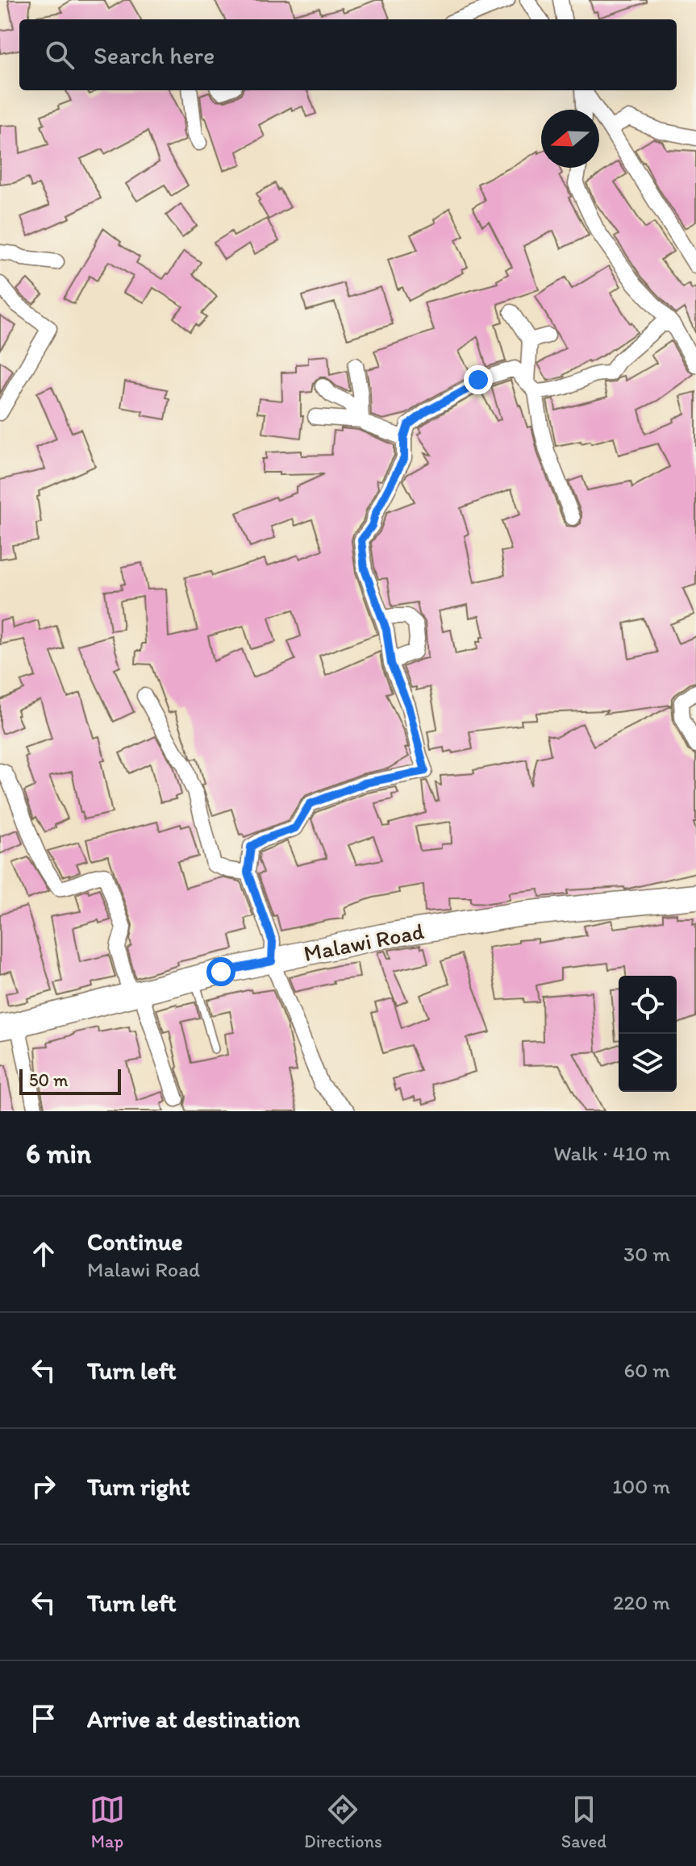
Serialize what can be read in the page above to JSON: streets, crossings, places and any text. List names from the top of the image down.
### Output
{
  "streets": {
    "main road": ["Malawi Road"]
  },
  "scale_bar": "50 m",
  "north": "left",
  "page": {
    "search": "Search here",
    "scale": "50 m",
    "heading": ["6 min", "Walk · 410 m"],
    "list": [
      ["Continue", "Malawi Road", "30 m"],
      ["Turn left", "60 m"],
      ["Turn right", "100 m"],
      ["Turn left", "220 m"],
      "Arrive at destination"
    ],
    "nav": ["Map", "Directions", "Saved"]
  }
}
